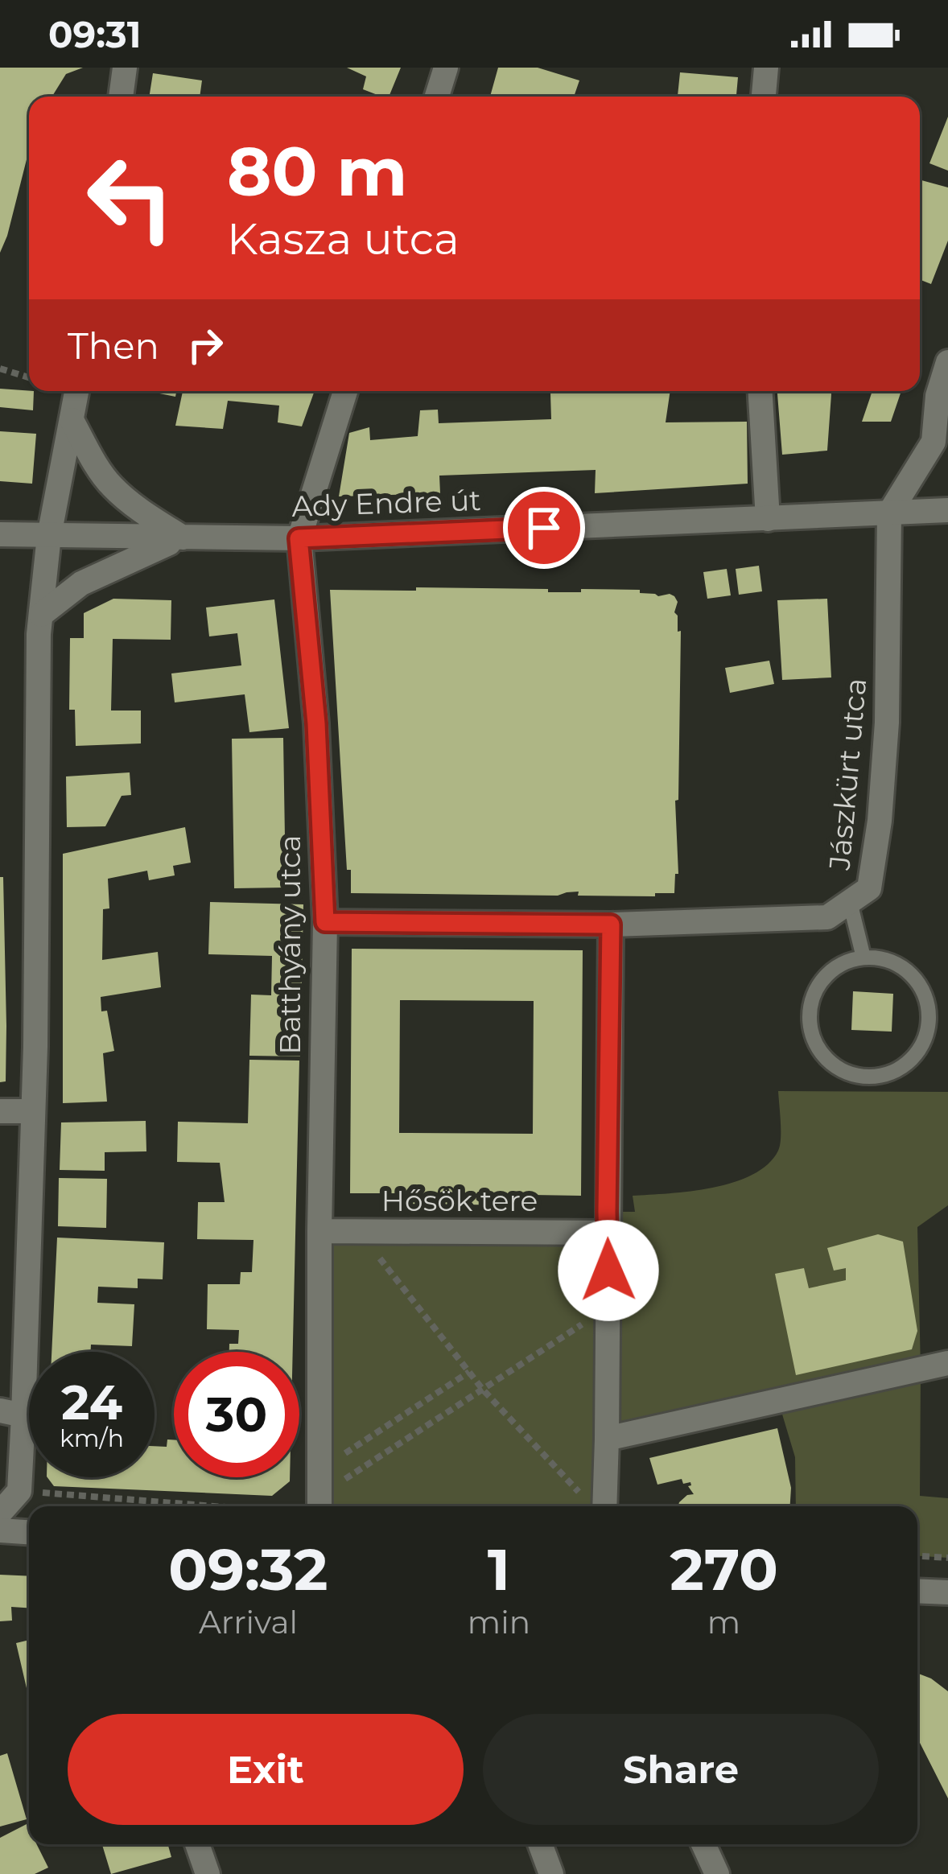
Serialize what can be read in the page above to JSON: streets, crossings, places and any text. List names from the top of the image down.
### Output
{
  "streets": {
    "street": [
      "Ady Endre út",
      "Jászkürt utca",
      "Batthyány utca",
      "Hősök tere"
    ]
  },
  "crossings": [
    ["Ady Endre út", "Jászkürt utca"],
    ["Ady Endre út", "Batthyány utca"],
    ["Jászkürt utca", "Batthyány utca"],
    ["Batthyány utca", "Hősök tere"]
  ],
  "page": {
    "status": "09:31",
    "turn": ["80 m", "Kasza utca"],
    "then": "Then",
    "speed": "24 km/h",
    "limit": "30",
    "eta": [
      "09:32",
      "Arrival",
      "1",
      "min",
      "270",
      "m"
    ],
    "buttons": ["Exit", "Share"]
  }
}
